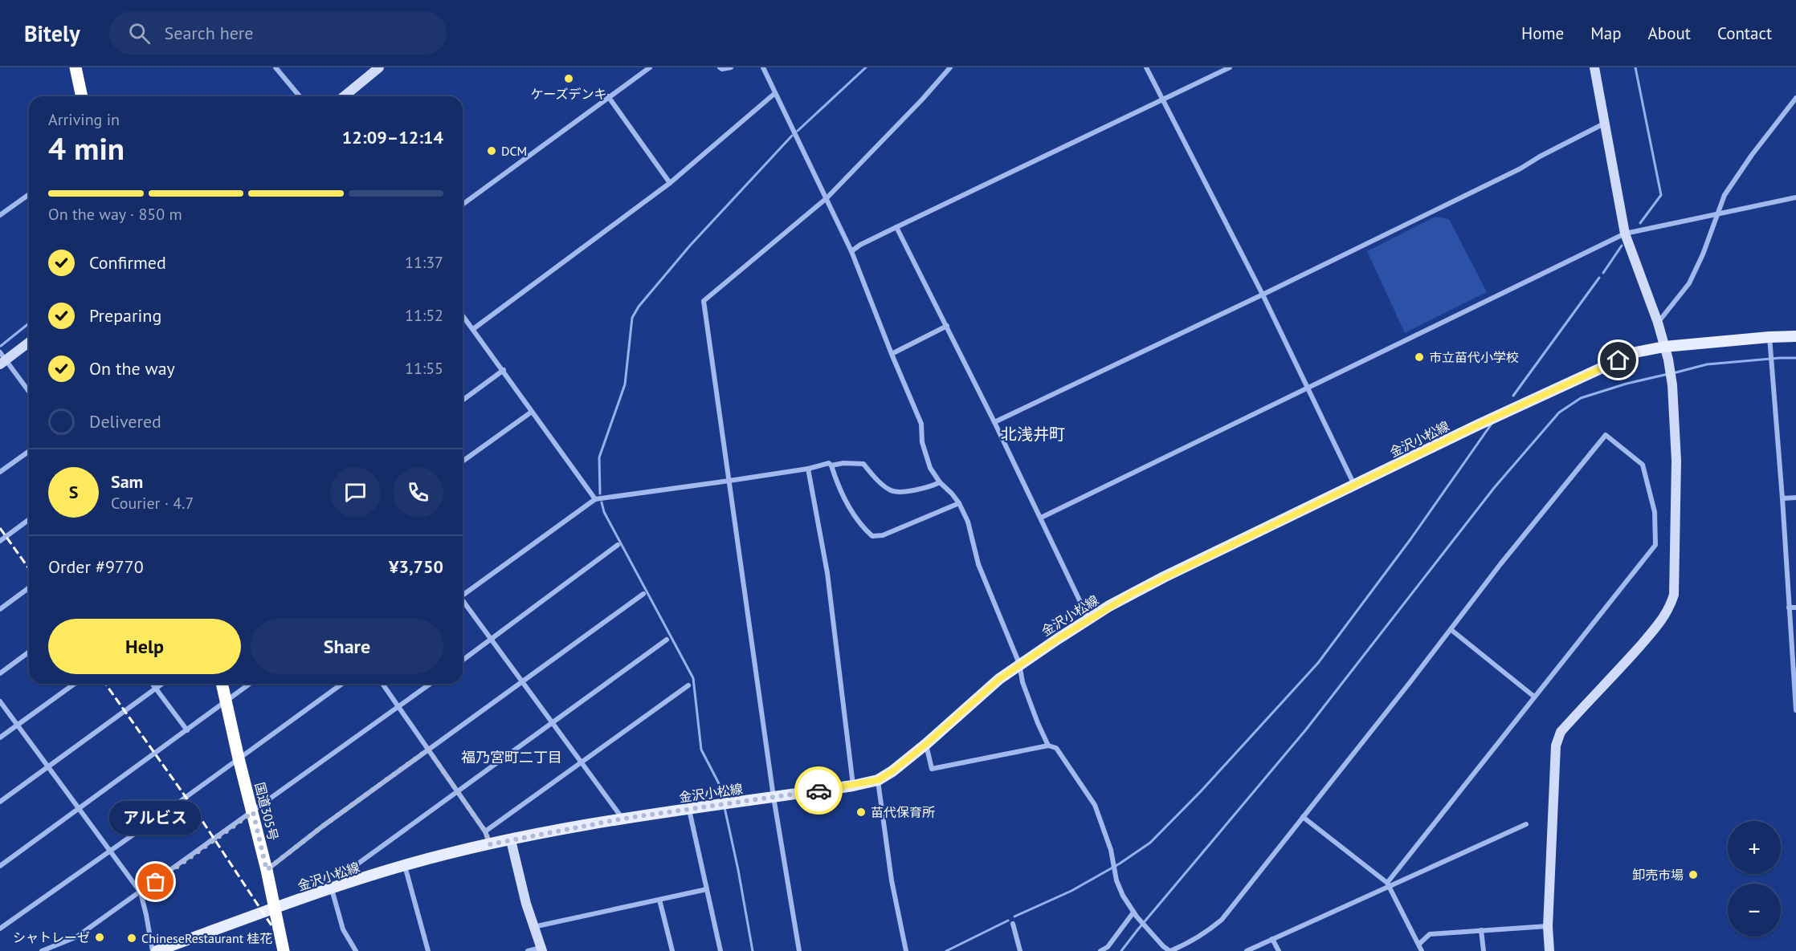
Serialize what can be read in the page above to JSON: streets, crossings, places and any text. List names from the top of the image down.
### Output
{
  "streets": {
    "highway": ["国道305号"],
    "main road": ["金沢小松線"]
  },
  "crossings": [
    ["金沢小松線", "国道305号"]
  ],
  "districts": ["北浅井町", "福乃宮町二丁目"],
  "places": [
    "ケーズデンキ",
    "DCM",
    "市立苗代小学校",
    "苗代保育所",
    "卸売市場",
    "アルビス",
    "シャトレーゼ",
    "ChineseRestaurant 桂花"
  ],
  "page": {
    "header": "Bitely",
    "search": "Search here",
    "nav": [
      "Home",
      "Map",
      "About",
      "Contact"
    ],
    "heading": ["4 min", "Arriving in", "12:09–12:14"],
    "panel": [
      "Sam",
      "Courier · 4.7",
      "Order #9770",
      "¥3,750"
    ],
    "bar": "On the way · 850 m",
    "list": [
      ["Confirmed", "11:37"],
      ["Preparing", "11:52"],
      ["On the way", "11:55"],
      "Delivered"
    ],
    "round": "S",
    "buttons": ["Help", "Share"],
    "bubble": "アルビス",
    "map_buttons": ["+", "−"]
  }
}
